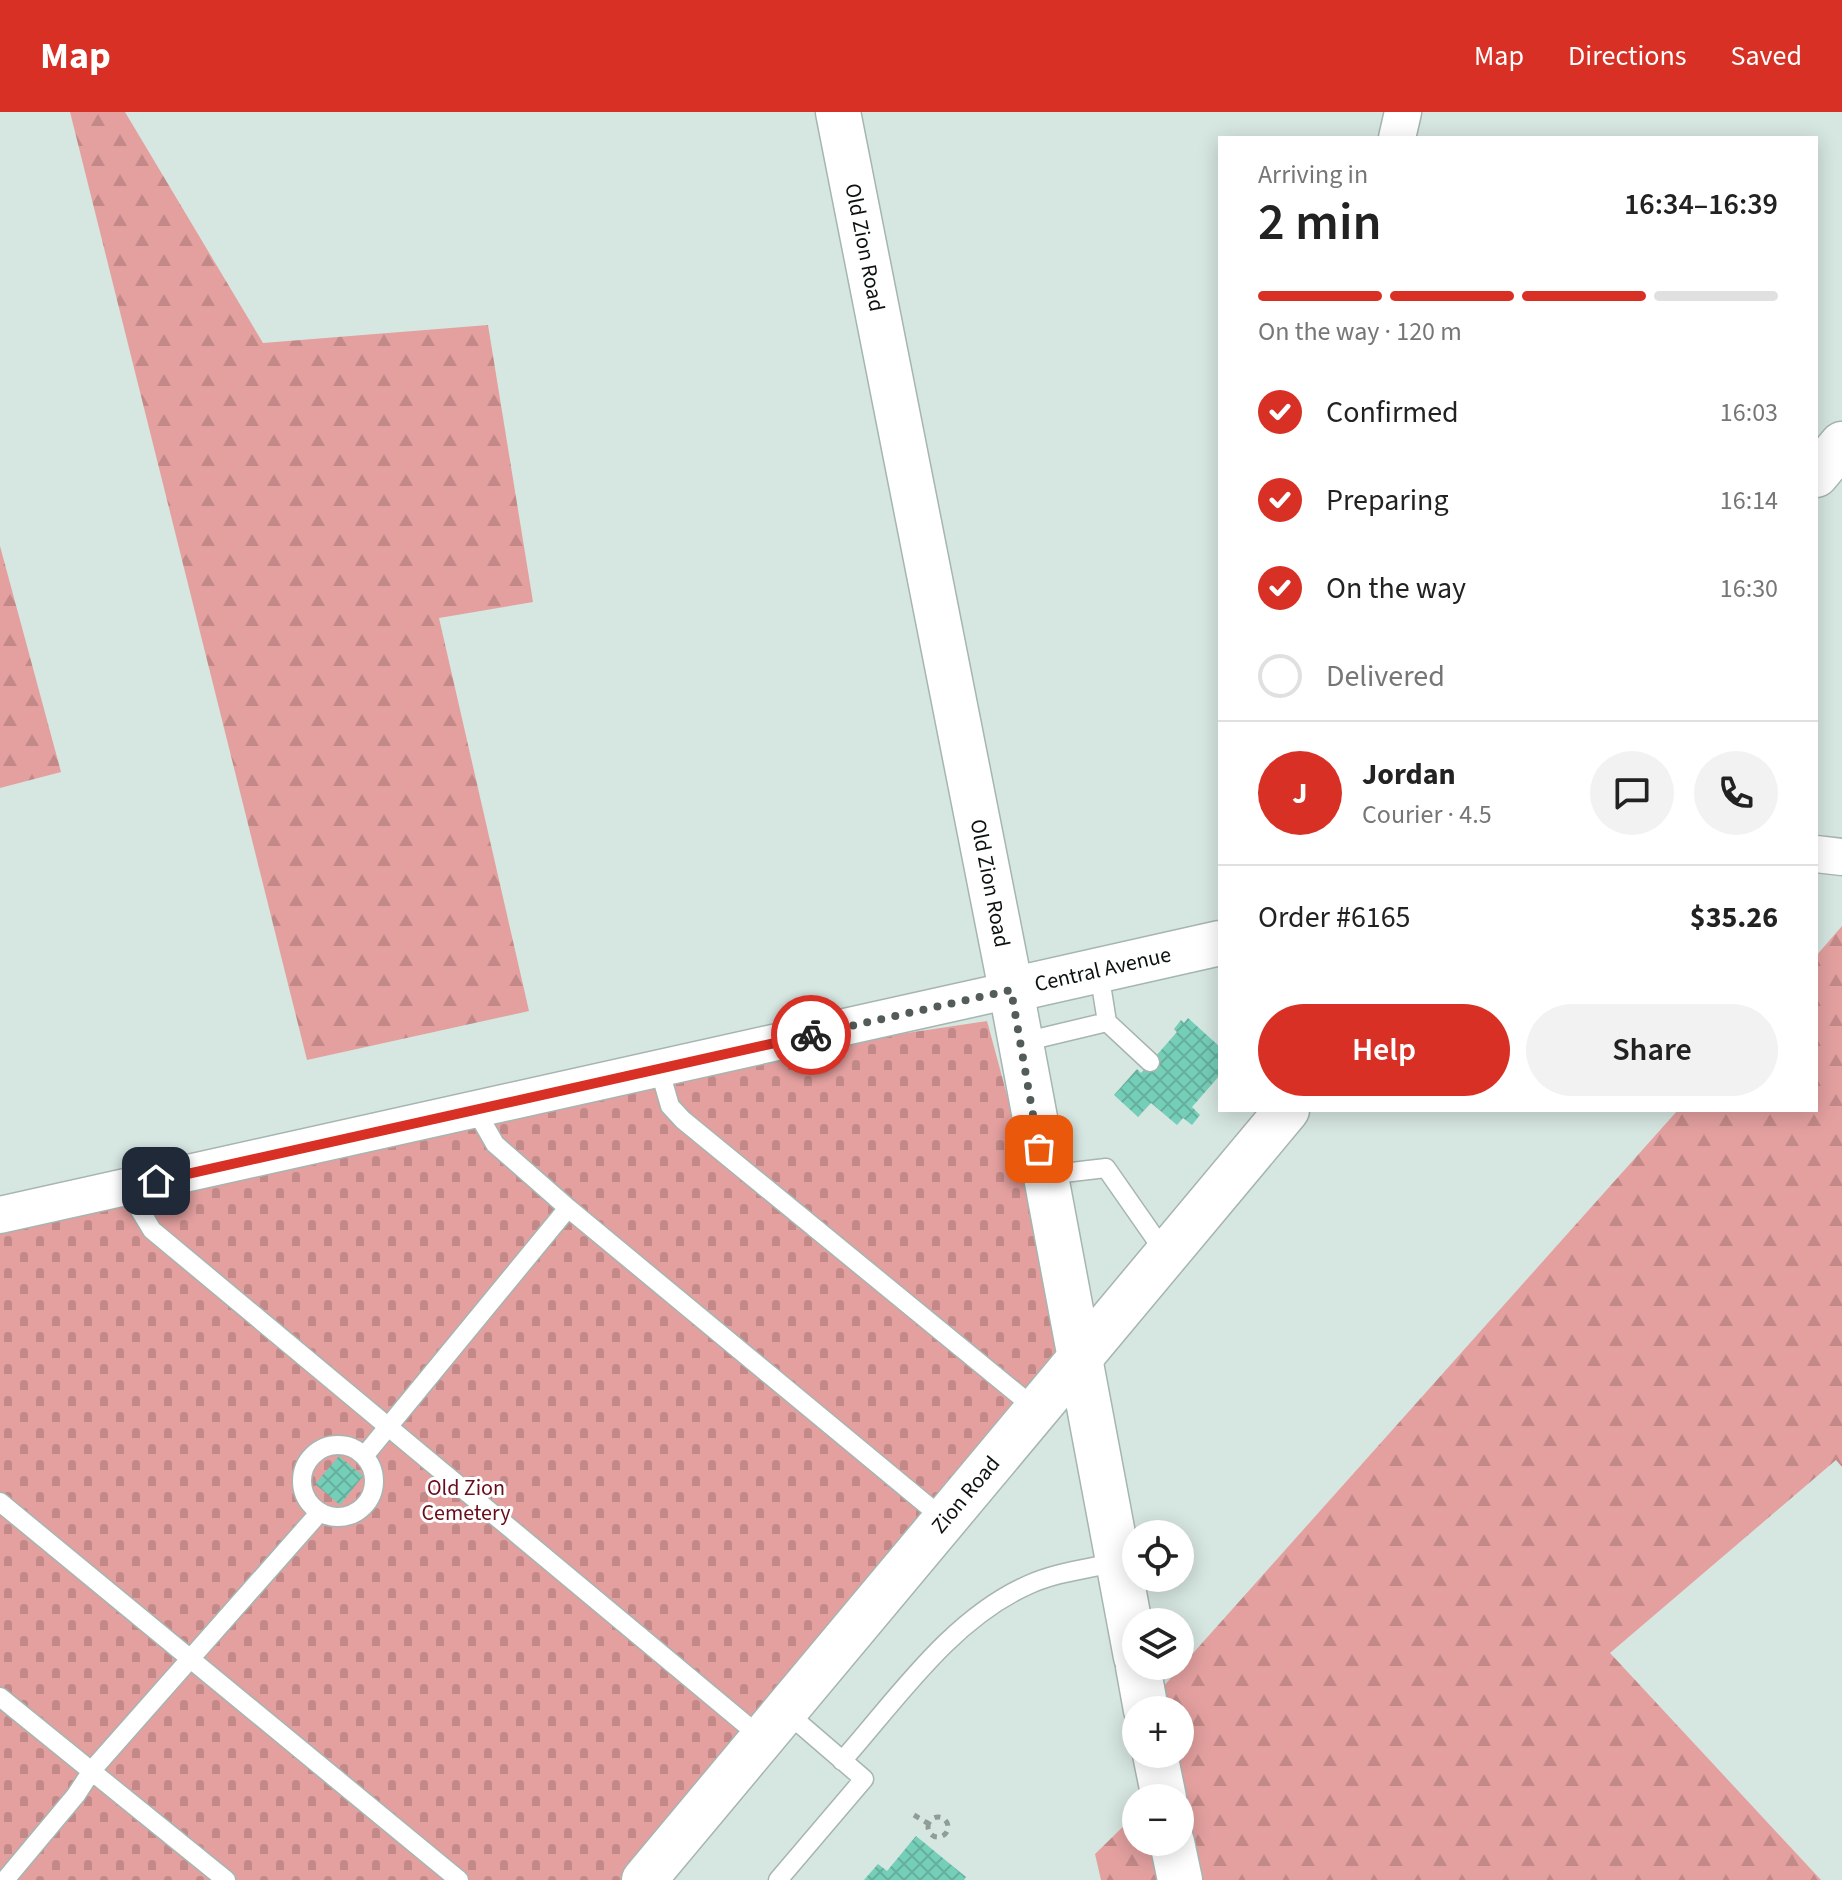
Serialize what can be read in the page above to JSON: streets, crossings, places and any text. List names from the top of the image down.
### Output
{
  "streets": {
    "street": ["Old Zion Road", "Central Avenue", "Zion Road"]
  },
  "crossings": [
    ["Old Zion Road", "Central Avenue"],
    ["Old Zion Road", "Zion Road"]
  ],
  "parks": ["Old Zion Cemetery"],
  "page": {
    "header": "Map",
    "nav": ["Map", "Directions", "Saved"],
    "heading": ["2 min", "Arriving in", "16:34–16:39"],
    "panel": [
      "Jordan",
      "Courier · 4.5",
      "Order #6165",
      "$35.26"
    ],
    "bar": "On the way · 120 m",
    "list": [
      ["Confirmed", "16:03"],
      ["Preparing", "16:14"],
      ["On the way", "16:30"],
      "Delivered"
    ],
    "round": "J",
    "buttons": ["Help", "Share"],
    "map_buttons": ["+", "−"]
  }
}
